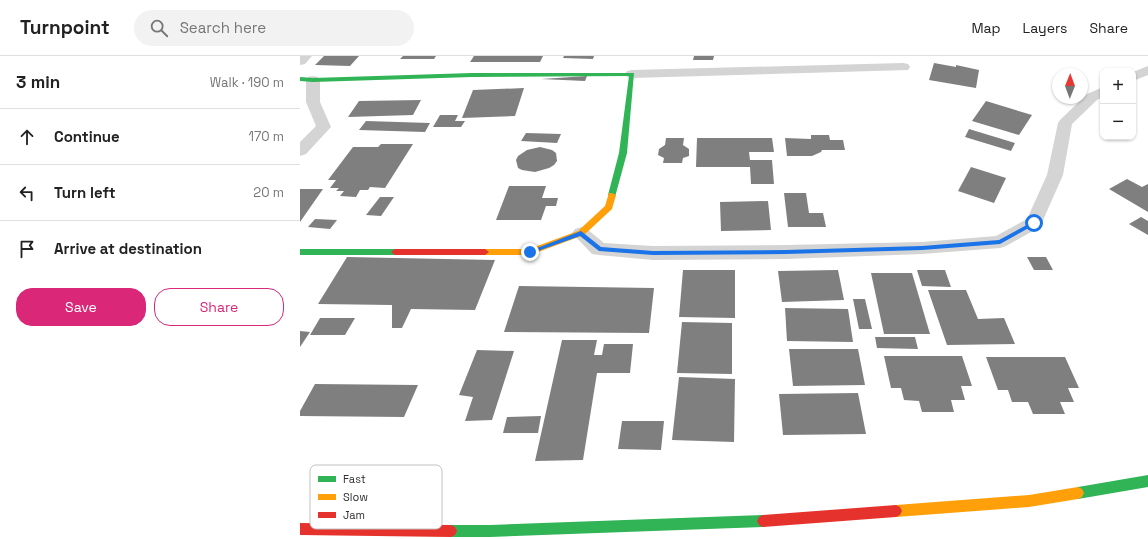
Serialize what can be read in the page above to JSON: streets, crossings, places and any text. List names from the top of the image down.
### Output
{
  "legend": ["Fast", "Slow", "Jam"],
  "north": "top",
  "page": {
    "header": "Turnpoint",
    "search": "Search here",
    "nav": ["Map", "Layers", "Share"],
    "heading": ["3 min", "Walk · 190 m"],
    "map_buttons": ["+", "−"],
    "list": [
      ["Continue", "170 m"],
      ["Turn left", "20 m"],
      "Arrive at destination"
    ],
    "buttons": ["Save", "Share"]
  }
}
